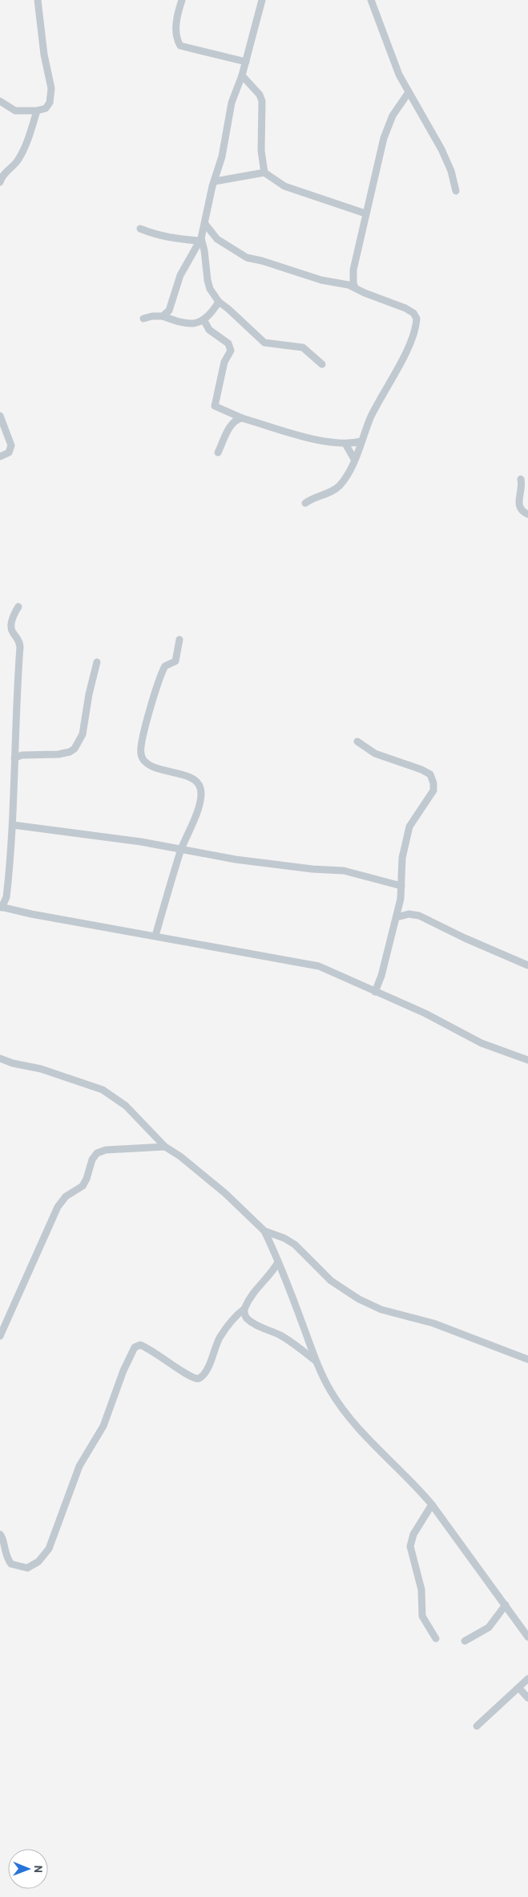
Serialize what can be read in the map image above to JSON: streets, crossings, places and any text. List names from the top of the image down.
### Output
{
  "north": "right"
}
